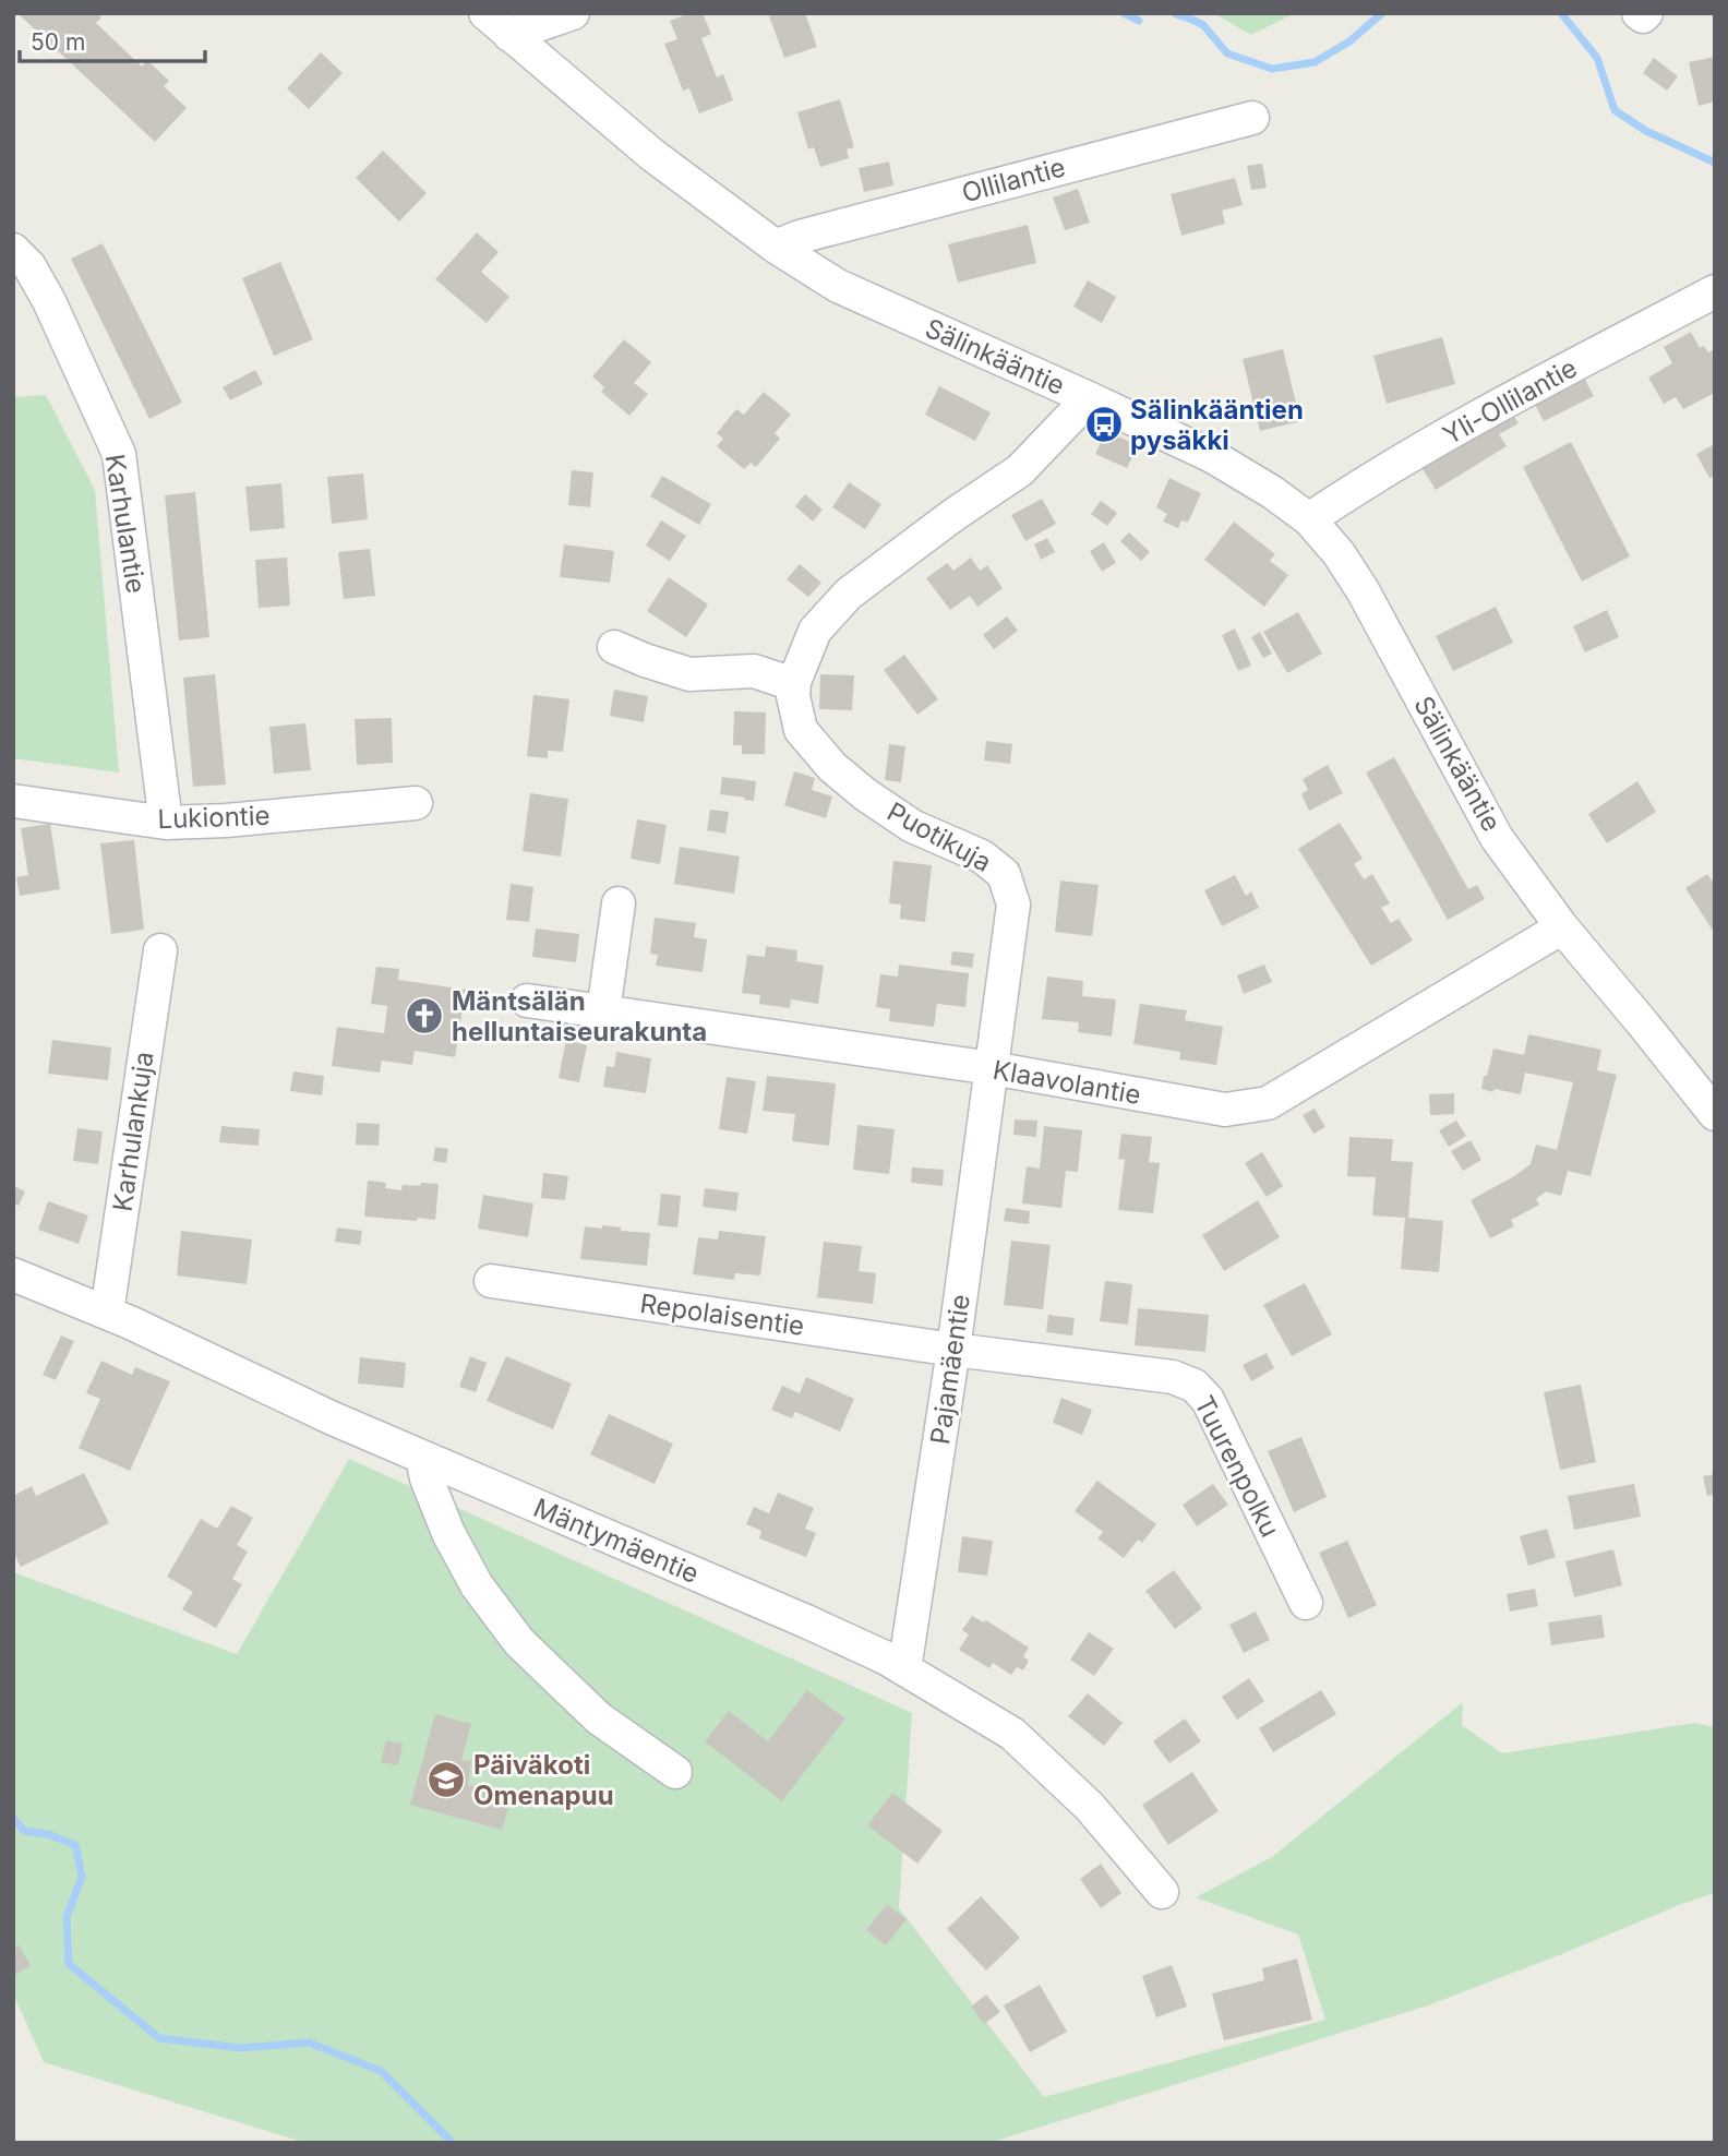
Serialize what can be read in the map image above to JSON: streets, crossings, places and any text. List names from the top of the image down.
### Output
{
  "streets": {
    "street": [
      "Ollilantie",
      "Sälinkääntie",
      "Yli-Ollilantie",
      "Karhulantie",
      "Lukiontie",
      "Puotikuja",
      "Klaavolantie",
      "Karhulankuja",
      "Repolaisentie",
      "Pajamäentie",
      "Tuurenpolku",
      "Mäntymäentie"
    ]
  },
  "crossings": [
    ["Ollilantie", "Sälinkääntie"],
    ["Sälinkääntie", "Yli-Ollilantie"],
    ["Sälinkääntie", "Puotikuja"],
    ["Sälinkääntie", "Klaavolantie"],
    ["Karhulantie", "Lukiontie"],
    ["Puotikuja", "Klaavolantie"],
    ["Puotikuja", "Pajamäentie"],
    ["Klaavolantie", "Pajamäentie"],
    ["Karhulankuja", "Mäntymäentie"],
    ["Repolaisentie", "Pajamäentie"],
    ["Repolaisentie", "Tuurenpolku"],
    ["Pajamäentie", "Tuurenpolku"],
    ["Pajamäentie", "Mäntymäentie"]
  ],
  "places": {
    "bus stop": ["Sälinkääntien pysäkki"],
    "church": ["Mäntsälän helluntaiseurakunta"],
    "school or university": ["Päiväkoti Omenapuu"]
  },
  "scale_bar": "50 m"
}
